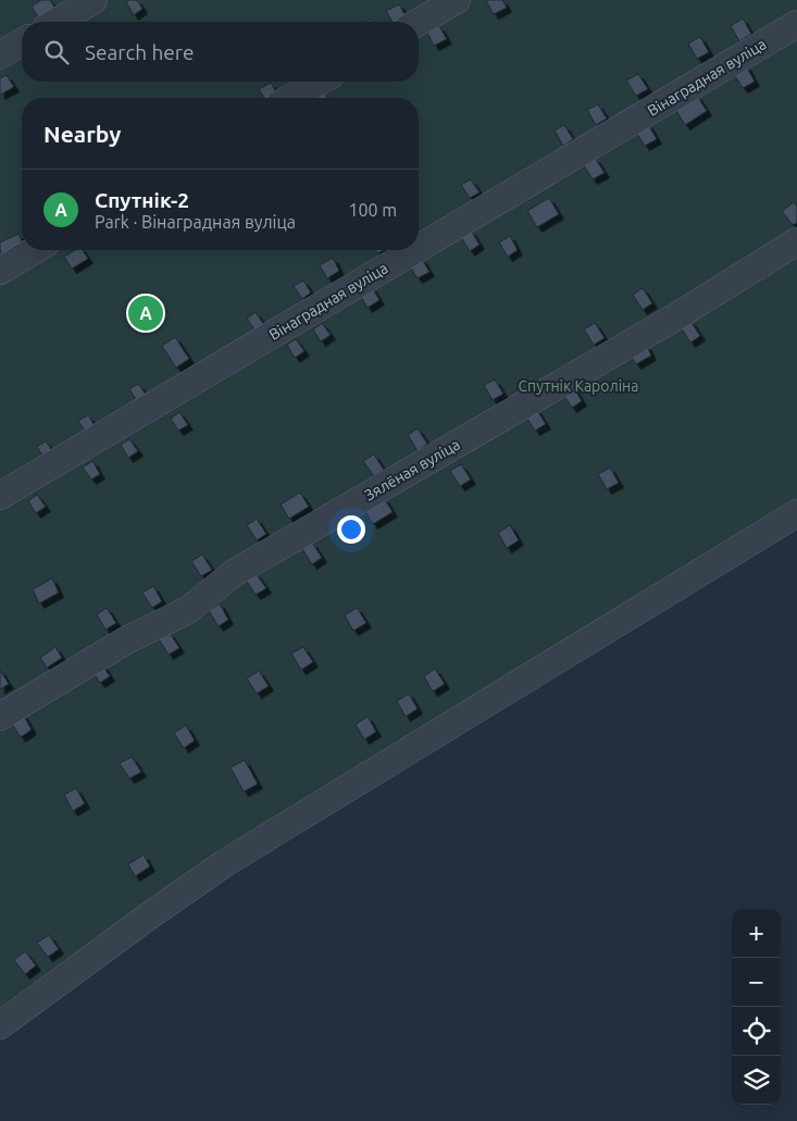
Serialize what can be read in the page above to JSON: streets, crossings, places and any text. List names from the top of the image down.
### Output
{
  "streets": {
    "street": ["Вінаградная вуліца", "Зялёная вуліца"]
  },
  "parks": ["Спутнік Кароліна"],
  "page": {
    "search": "Search here",
    "heading": "Nearby",
    "list": [
      {
        "mark": "A",
        "name": "Спутнік-2",
        "note": "Park · Вінаградная вуліца",
        "value": "100 m"
      }
    ],
    "pins": "A",
    "map_buttons": ["+", "−"]
  }
}
